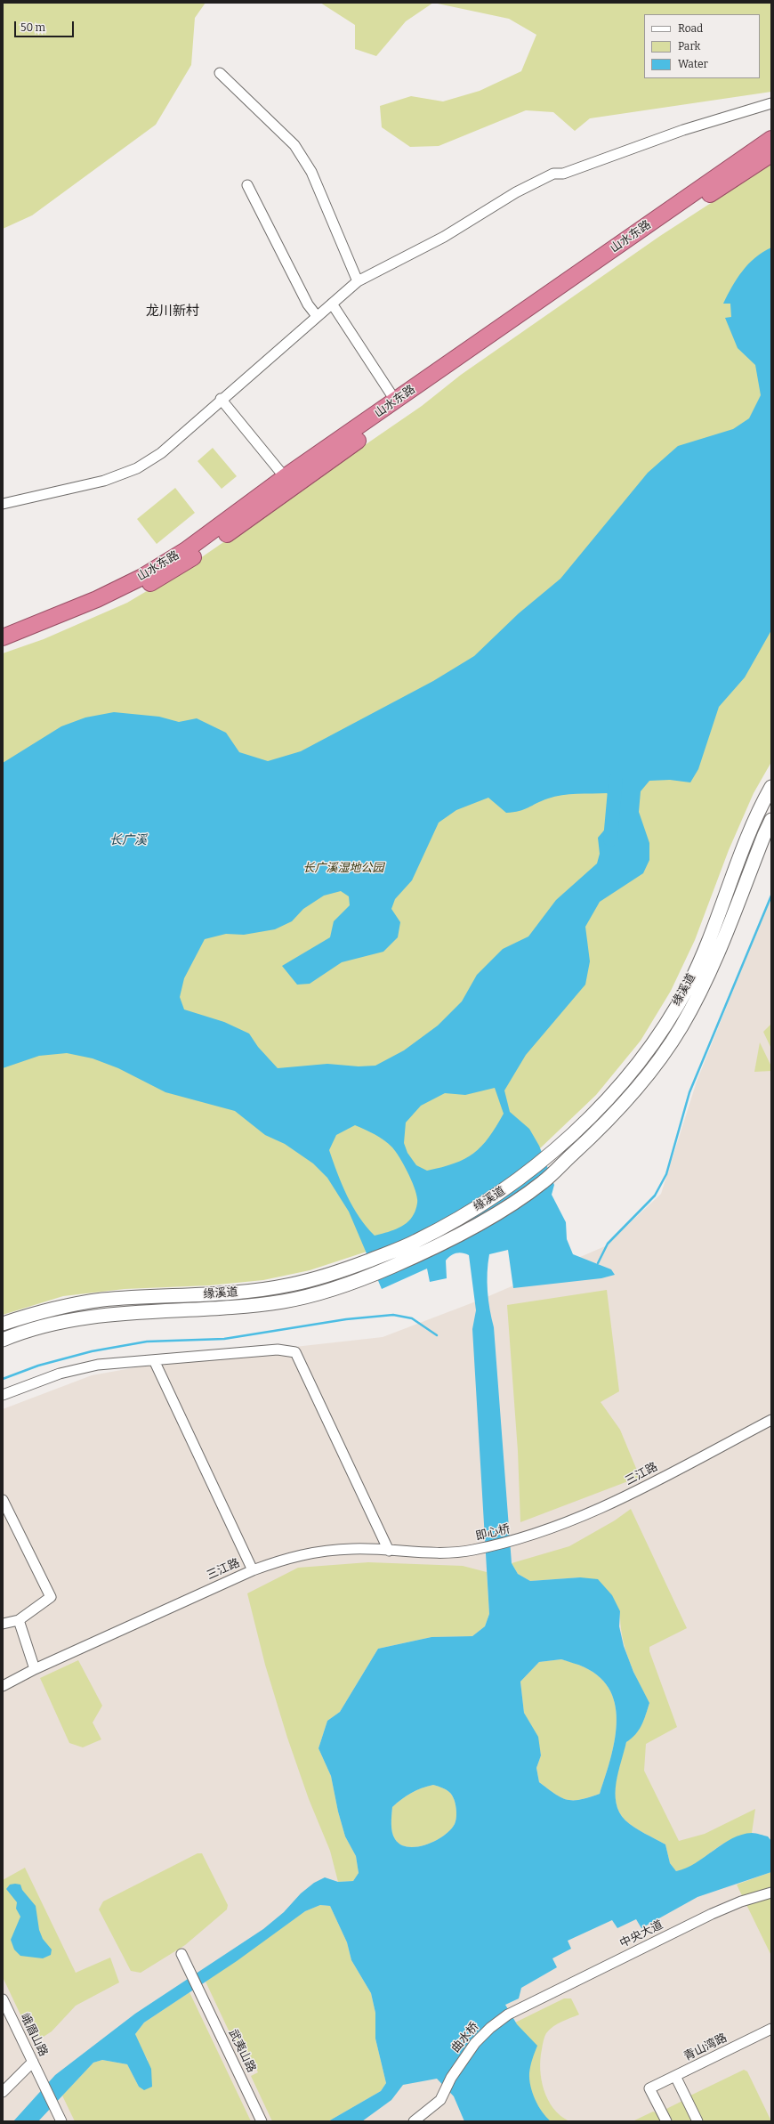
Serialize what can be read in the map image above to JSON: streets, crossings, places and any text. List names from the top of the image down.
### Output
{
  "streets": {
    "highway": ["山水东路"],
    "main road": ["缘溪道"],
    "street": [
      "三江路",
      "即心桥",
      "中央大道",
      "峨眉山路",
      "曲水桥",
      "青山湾路",
      "武夷山路"
    ]
  },
  "crossings": [
    ["三江路", "即心桥"],
    ["中央大道", "曲水桥"]
  ],
  "districts": ["龙川新村"],
  "water": ["长广溪"],
  "parks": ["长广溪湿地公园"],
  "legend": ["Road", "Park", "Water"],
  "scale_bar": "50 m"
}
